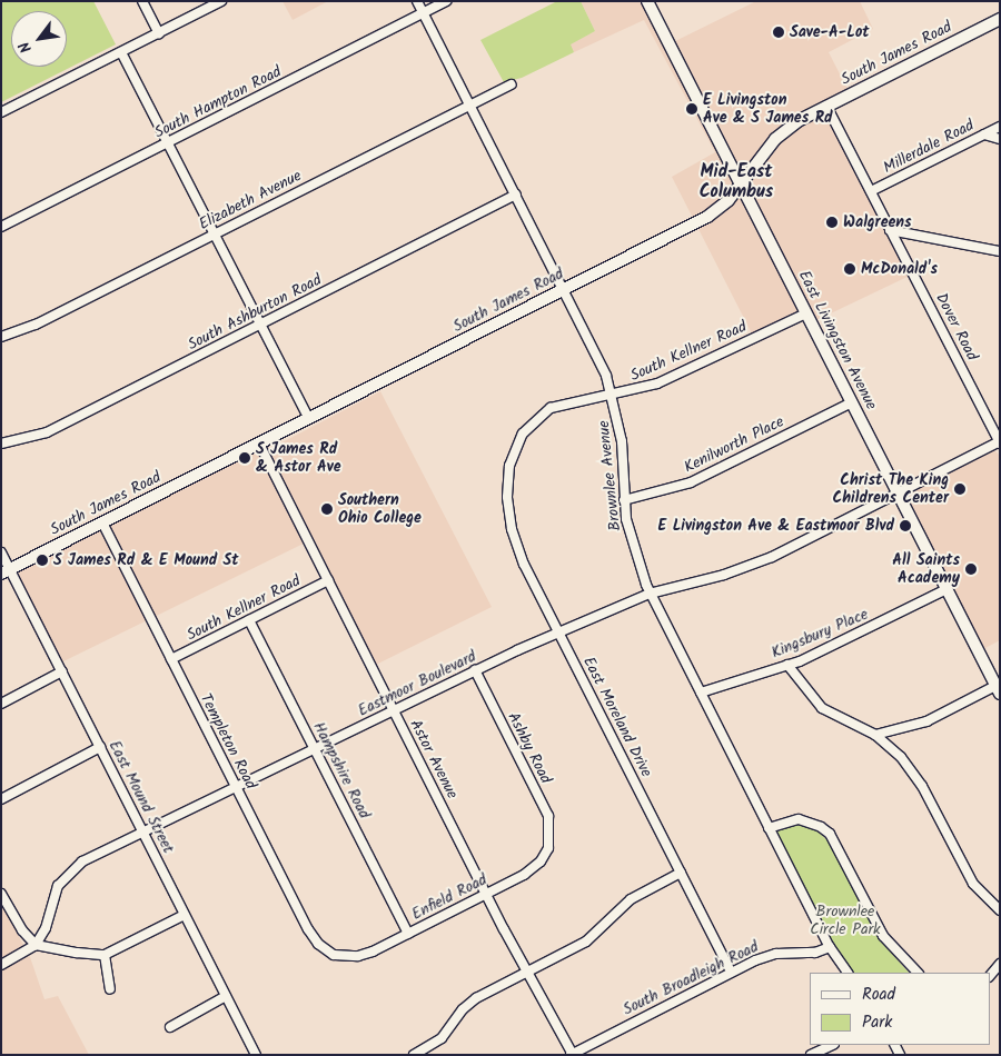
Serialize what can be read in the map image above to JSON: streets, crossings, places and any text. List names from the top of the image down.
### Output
{
  "streets": {
    "main road": ["South James Road", "East Livingston Avenue"],
    "street": [
      "South Hampton Road",
      "Millerdale Road",
      "Elizabeth Avenue",
      "South Ashburton Road",
      "Dover Road",
      "South Kellner Road",
      "Kenilworth Place",
      "Brownlee Avenue",
      "Kingsbury Place",
      "Eastmoor Boulevard",
      "East Moreland Drive",
      "Templeton Road",
      "Ashby Road",
      "Astor Avenue",
      "Hampshire Road",
      "East Mound Street",
      "Enfield Road",
      "South Broadleigh Road"
    ]
  },
  "crossings": [
    ["South James Road", "Dover Road"],
    ["South James Road", "East Livingston Avenue"],
    ["South James Road", "Brownlee Avenue"],
    ["South James Road", "Templeton Road"],
    ["South James Road", "Astor Avenue"],
    ["South James Road", "East Mound Street"],
    ["South Hampton Road", "Brownlee Avenue"],
    ["Millerdale Road", "Dover Road"],
    ["Elizabeth Avenue", "Brownlee Avenue"],
    ["South Ashburton Road", "Brownlee Avenue"],
    ["Dover Road", "Eastmoor Boulevard"],
    ["East Livingston Avenue", "South Kellner Road"],
    ["East Livingston Avenue", "Kenilworth Place"],
    ["East Livingston Avenue", "Kingsbury Place"],
    ["East Livingston Avenue", "Eastmoor Boulevard"],
    ["South Kellner Road", "Brownlee Avenue"],
    ["South Kellner Road", "East Moreland Drive"],
    ["South Kellner Road", "Templeton Road"],
    ["South Kellner Road", "Astor Avenue"],
    ["South Kellner Road", "Hampshire Road"],
    ["Kenilworth Place", "Brownlee Avenue"],
    ["Brownlee Avenue", "Kingsbury Place"],
    ["Brownlee Avenue", "Eastmoor Boulevard"],
    ["Brownlee Avenue", "South Broadleigh Road"],
    ["Eastmoor Boulevard", "East Moreland Drive"],
    ["Eastmoor Boulevard", "Templeton Road"],
    ["Eastmoor Boulevard", "Ashby Road"],
    ["Eastmoor Boulevard", "Astor Avenue"],
    ["Eastmoor Boulevard", "Hampshire Road"],
    ["Eastmoor Boulevard", "East Mound Street"],
    ["East Moreland Drive", "South Broadleigh Road"],
    ["Templeton Road", "Enfield Road"],
    ["Ashby Road", "Enfield Road"],
    ["Astor Avenue", "Enfield Road"],
    ["Astor Avenue", "South Broadleigh Road"],
    ["Hampshire Road", "Enfield Road"]
  ],
  "districts": ["Mid-East Columbus"],
  "parks": ["Brownlee Circle Park"],
  "places": [
    "Save-A-Lot",
    "E Livingston Ave & S James Rd",
    "Walgreens",
    "McDonald's",
    "S James Rd & Astor Ave",
    "Christ The King Childrens Center",
    "Southern Ohio College",
    "E Livingston Ave & Eastmoor Blvd",
    "S James Rd & E Mound St",
    "All Saints Academy"
  ],
  "legend": ["Road", "Park"],
  "north": "bottom left"
}
